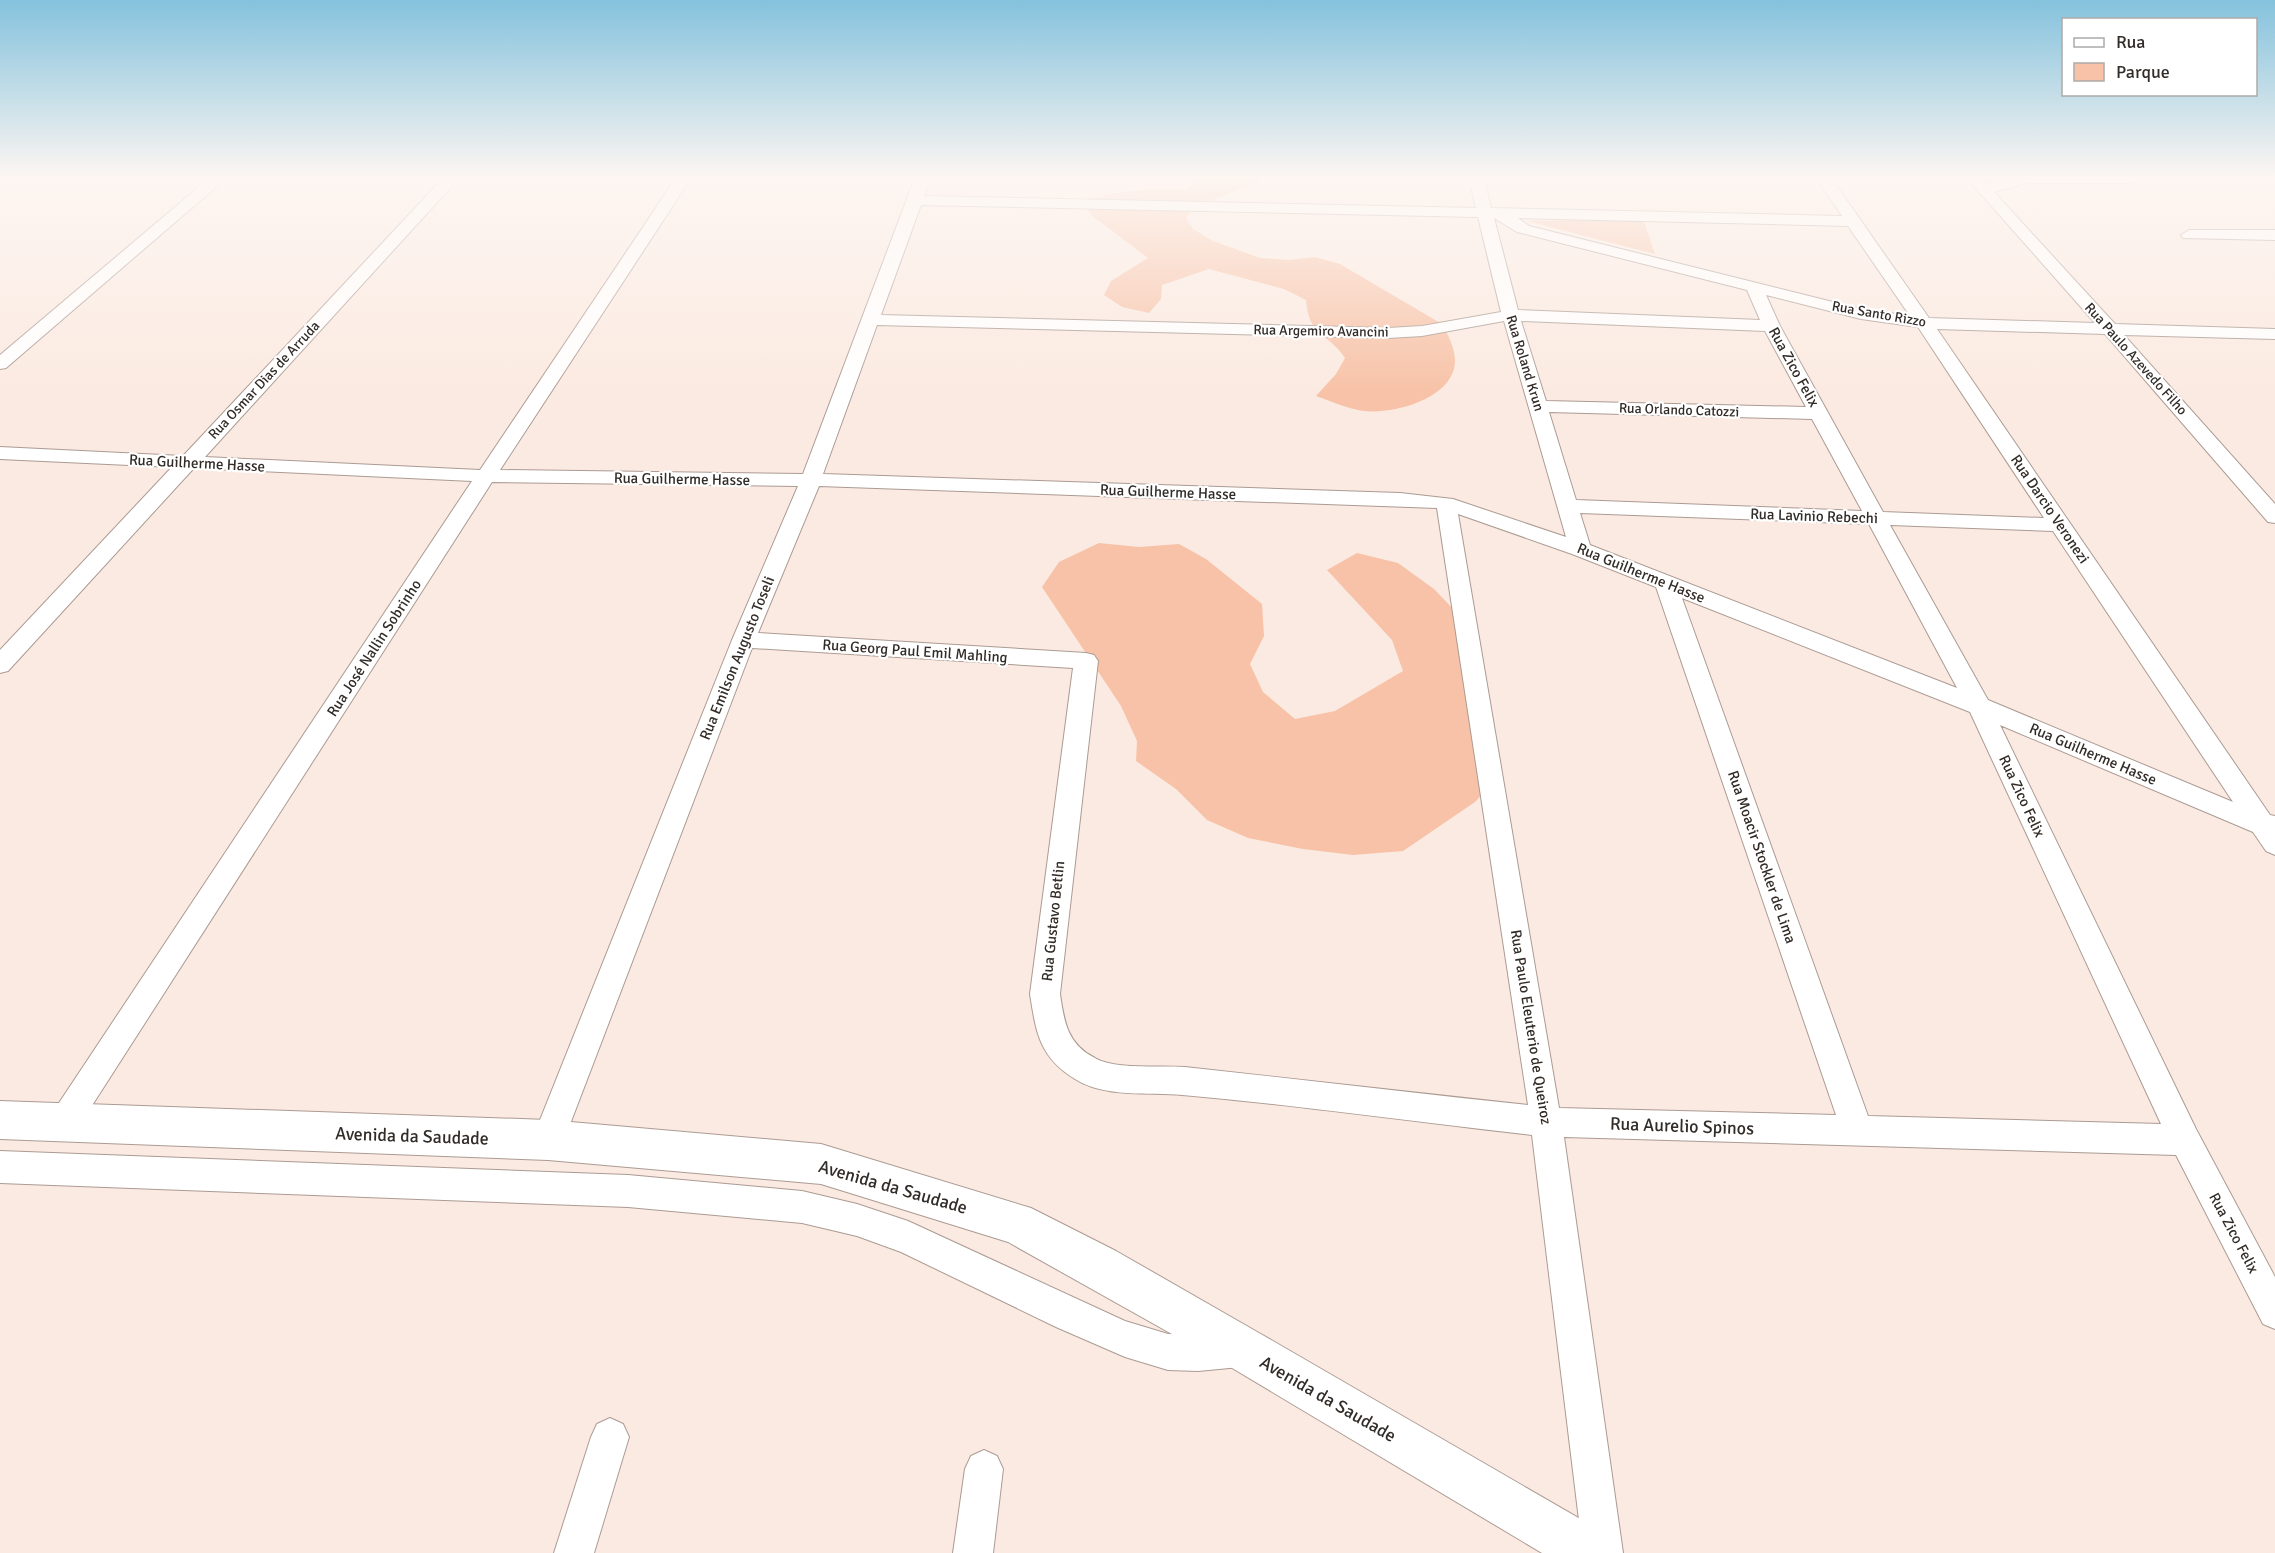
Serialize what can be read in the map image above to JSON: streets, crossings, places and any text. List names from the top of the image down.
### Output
{
  "streets": {
    "street": [
      "Rua Santo Rizzo",
      "Rua Argemiro Avancini",
      "Rua Paulo Azevedo Filho",
      "Rua Roland Krun",
      "Rua Zico Felix",
      "Rua Osmar Dias de Arruda",
      "Rua Orlando Catozzi",
      "Rua Guilherme Hasse",
      "Rua Darcio Veronezi",
      "Rua Lavinio Rebechi",
      "Rua José Nallin Sobrinho",
      "Rua Georg Paul Emil Mahling",
      "Rua Emilson Augusto Toseli",
      "Rua Moacir Stockler de Lima",
      "Rua Gustavo Betlin",
      "Rua Paulo Eleuterio de Queiroz",
      "Rua Aurelio Spinos",
      "Avenida da Saudade"
    ]
  },
  "crossings": [
    ["Rua Santo Rizzo", "Rua Paulo Azevedo Filho"],
    ["Rua Santo Rizzo", "Rua Zico Felix"],
    ["Rua Santo Rizzo", "Rua Darcio Veronezi"],
    ["Rua Argemiro Avancini", "Rua Roland Krun"],
    ["Rua Argemiro Avancini", "Rua Zico Felix"],
    ["Rua Argemiro Avancini", "Rua Emilson Augusto Toseli"],
    ["Rua Roland Krun", "Rua Orlando Catozzi"],
    ["Rua Roland Krun", "Rua Guilherme Hasse"],
    ["Rua Roland Krun", "Rua Lavinio Rebechi"],
    ["Rua Zico Felix", "Rua Orlando Catozzi"],
    ["Rua Zico Felix", "Rua Guilherme Hasse"],
    ["Rua Zico Felix", "Rua Lavinio Rebechi"],
    ["Rua Zico Felix", "Rua Aurelio Spinos"],
    ["Rua Osmar Dias de Arruda", "Rua Guilherme Hasse"],
    ["Rua Guilherme Hasse", "Rua Darcio Veronezi"],
    ["Rua Guilherme Hasse", "Rua José Nallin Sobrinho"],
    ["Rua Guilherme Hasse", "Rua Emilson Augusto Toseli"],
    ["Rua Guilherme Hasse", "Rua Moacir Stockler de Lima"],
    ["Rua Guilherme Hasse", "Rua Paulo Eleuterio de Queiroz"],
    ["Rua Darcio Veronezi", "Rua Lavinio Rebechi"],
    ["Rua José Nallin Sobrinho", "Avenida da Saudade"],
    ["Rua Georg Paul Emil Mahling", "Rua Emilson Augusto Toseli"],
    ["Rua Georg Paul Emil Mahling", "Rua Gustavo Betlin"],
    ["Rua Emilson Augusto Toseli", "Avenida da Saudade"],
    ["Rua Moacir Stockler de Lima", "Rua Aurelio Spinos"],
    ["Rua Gustavo Betlin", "Rua Aurelio Spinos"],
    ["Rua Paulo Eleuterio de Queiroz", "Rua Aurelio Spinos"]
  ],
  "legend": ["Rua", "Parque"]
}
